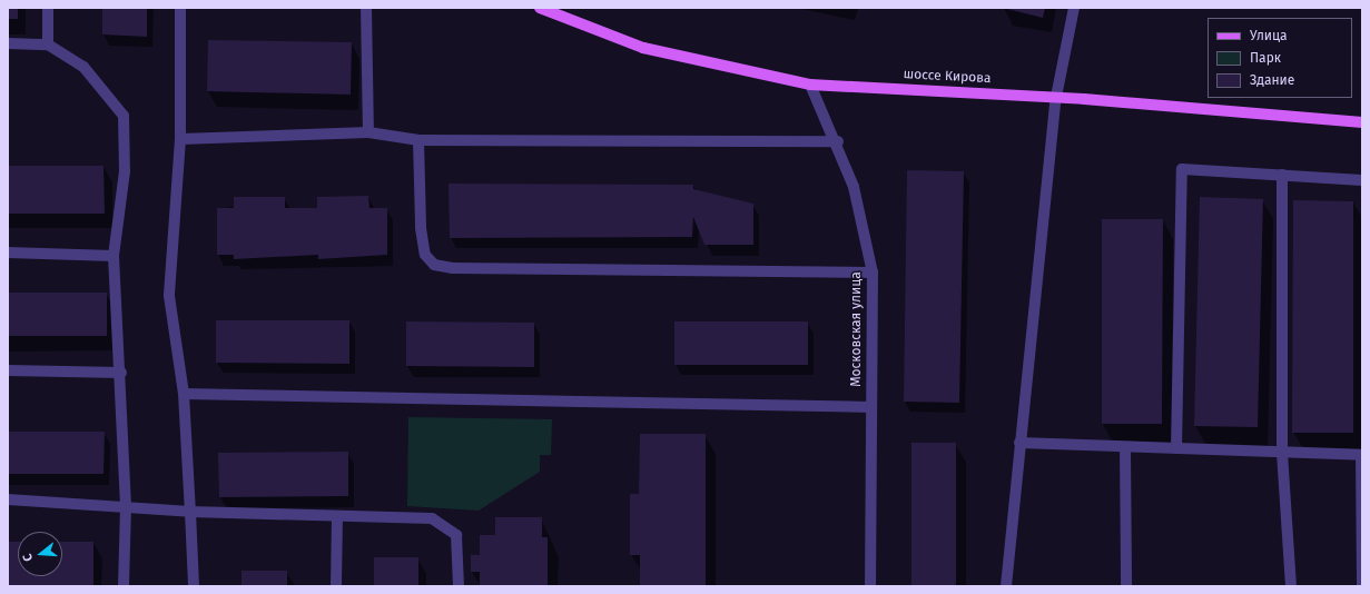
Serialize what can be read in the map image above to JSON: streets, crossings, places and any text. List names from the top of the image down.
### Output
{
  "streets": {
    "main road": ["шоссе Кирова"],
    "street": ["Московская улица"]
  },
  "crossings": [
    ["шоссе Кирова", "Московская улица"]
  ],
  "legend": ["Улица", "Парк", "Здание"],
  "north": "left"
}
